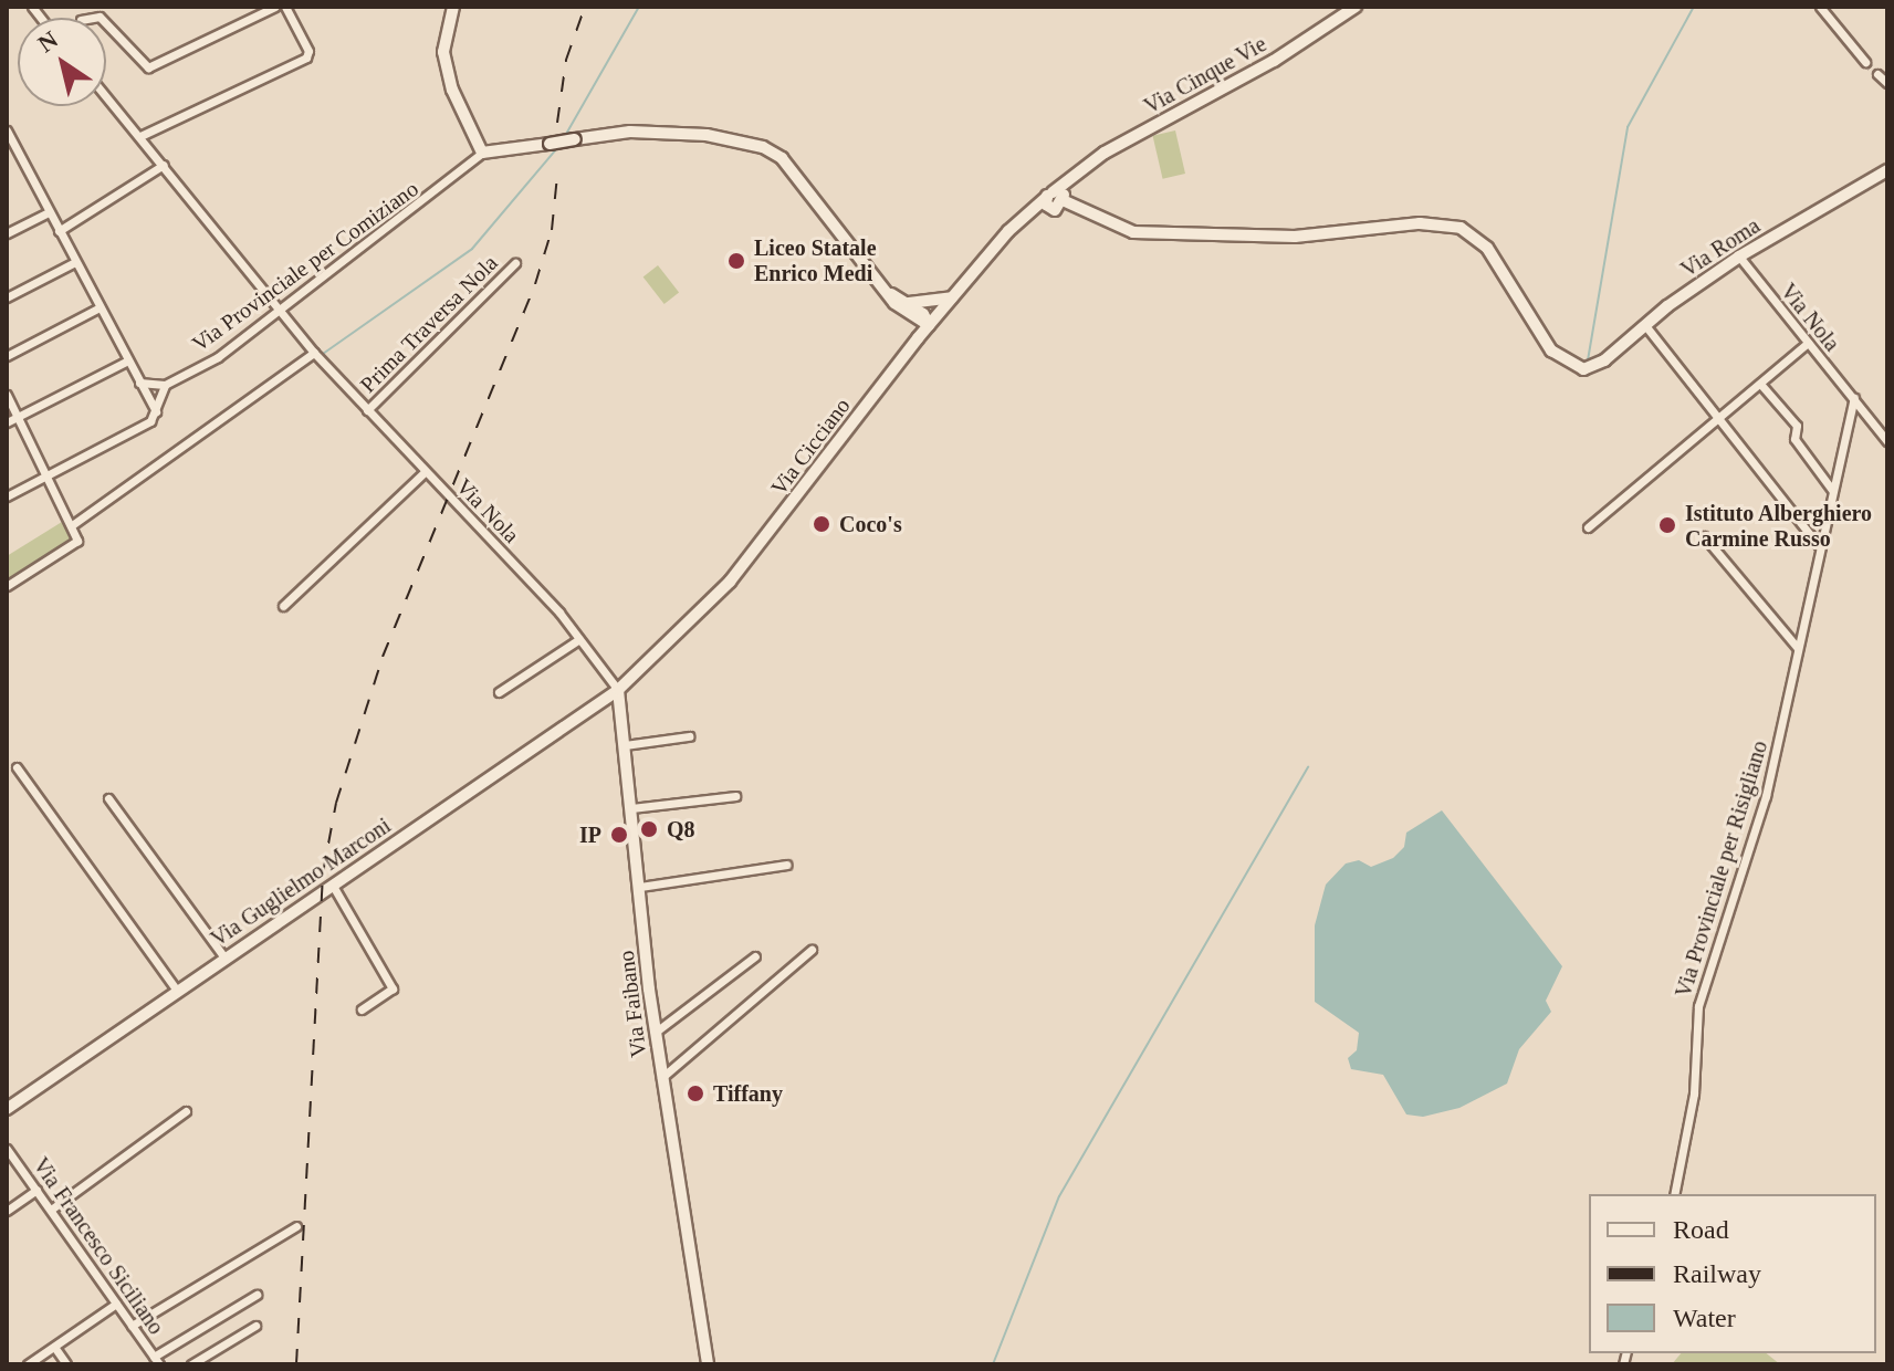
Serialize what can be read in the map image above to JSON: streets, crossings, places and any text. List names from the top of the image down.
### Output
{
  "streets": {
    "street": [
      "Via Cinque Vie",
      "Via Roma",
      "Via Provinciale per Comiziano",
      "Via Nola",
      "Prima Traversa Nola",
      "Via Cicciano",
      "Via Provinciale per Risigliano",
      "Via Guglielmo Marconi",
      "Via Faibano",
      "Via Francesco Siciliano"
    ]
  },
  "crossings": [
    ["Via Cinque Vie", "Via Roma"],
    ["Via Cinque Vie", "Via Cicciano"],
    ["Via Roma", "Via Nola"],
    ["Via Roma", "Via Cicciano"],
    ["Via Nola", "Prima Traversa Nola"],
    ["Via Nola", "Via Cicciano"],
    ["Via Nola", "Via Provinciale per Risigliano"],
    ["Via Nola", "Via Guglielmo Marconi"],
    ["Via Nola", "Via Faibano"],
    ["Via Cicciano", "Via Guglielmo Marconi"],
    ["Via Cicciano", "Via Faibano"],
    ["Via Guglielmo Marconi", "Via Faibano"]
  ],
  "places": [
    "Liceo Statale Enrico Medi",
    "Coco's",
    "Istituto Alberghiero Carmine Russo",
    "Q8",
    "IP",
    "Tiffany"
  ],
  "legend": ["Road", "Railway", "Water"],
  "north": "top left"
}
